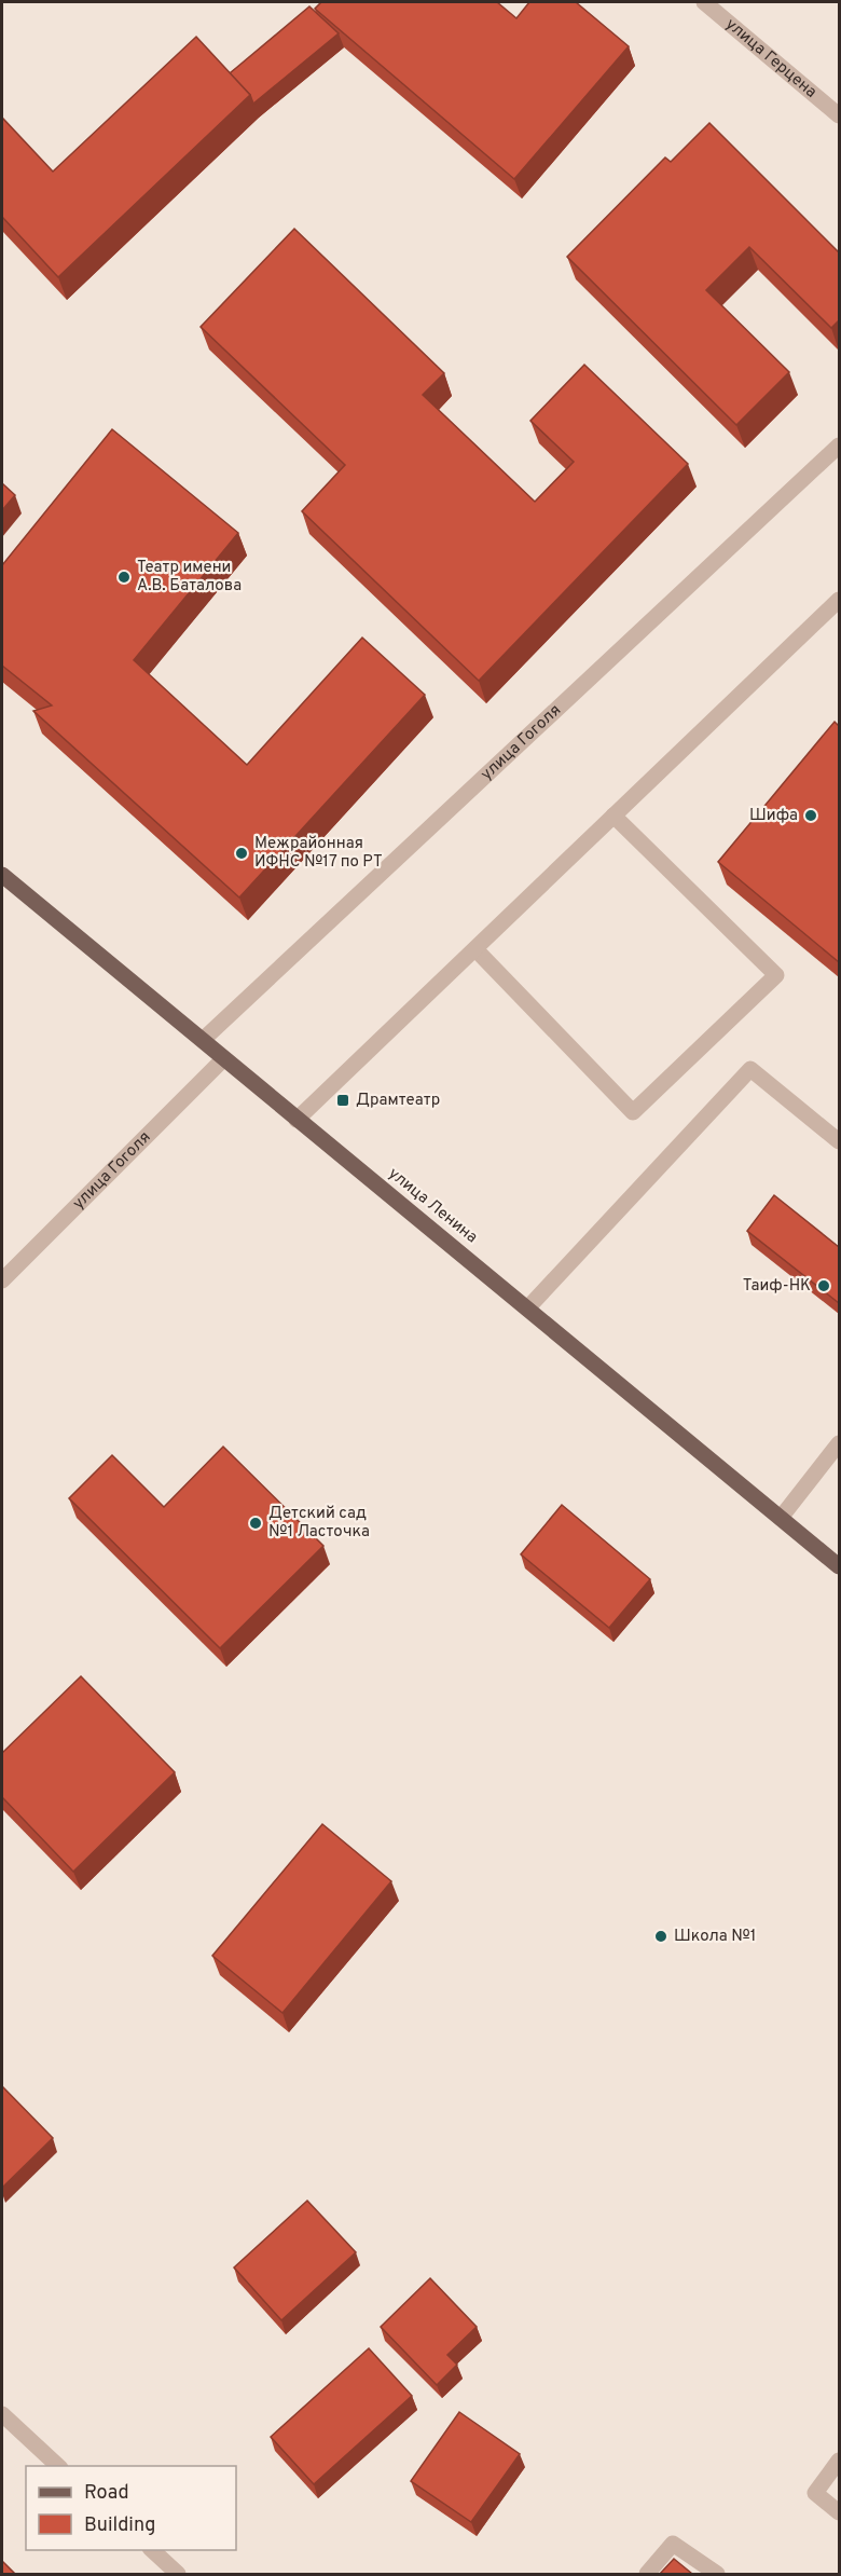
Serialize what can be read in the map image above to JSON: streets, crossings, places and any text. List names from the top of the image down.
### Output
{
  "streets": {
    "main road": ["улица Ленина"],
    "street": ["улица Герцена", "улица Гоголя"]
  },
  "crossings": [
    ["улица Гоголя", "улица Ленина"]
  ],
  "places": {
    "other": [
      "Театр имени А.В. Баталова",
      "Шифа",
      "Межрайонная ИФНС №17 по РТ",
      "Таиф-НК",
      "Детский сад №1 Ласточка",
      "Школа №1"
    ],
    "transit": ["Драмтеатр"]
  },
  "legend": ["Road", "Building"]
}
